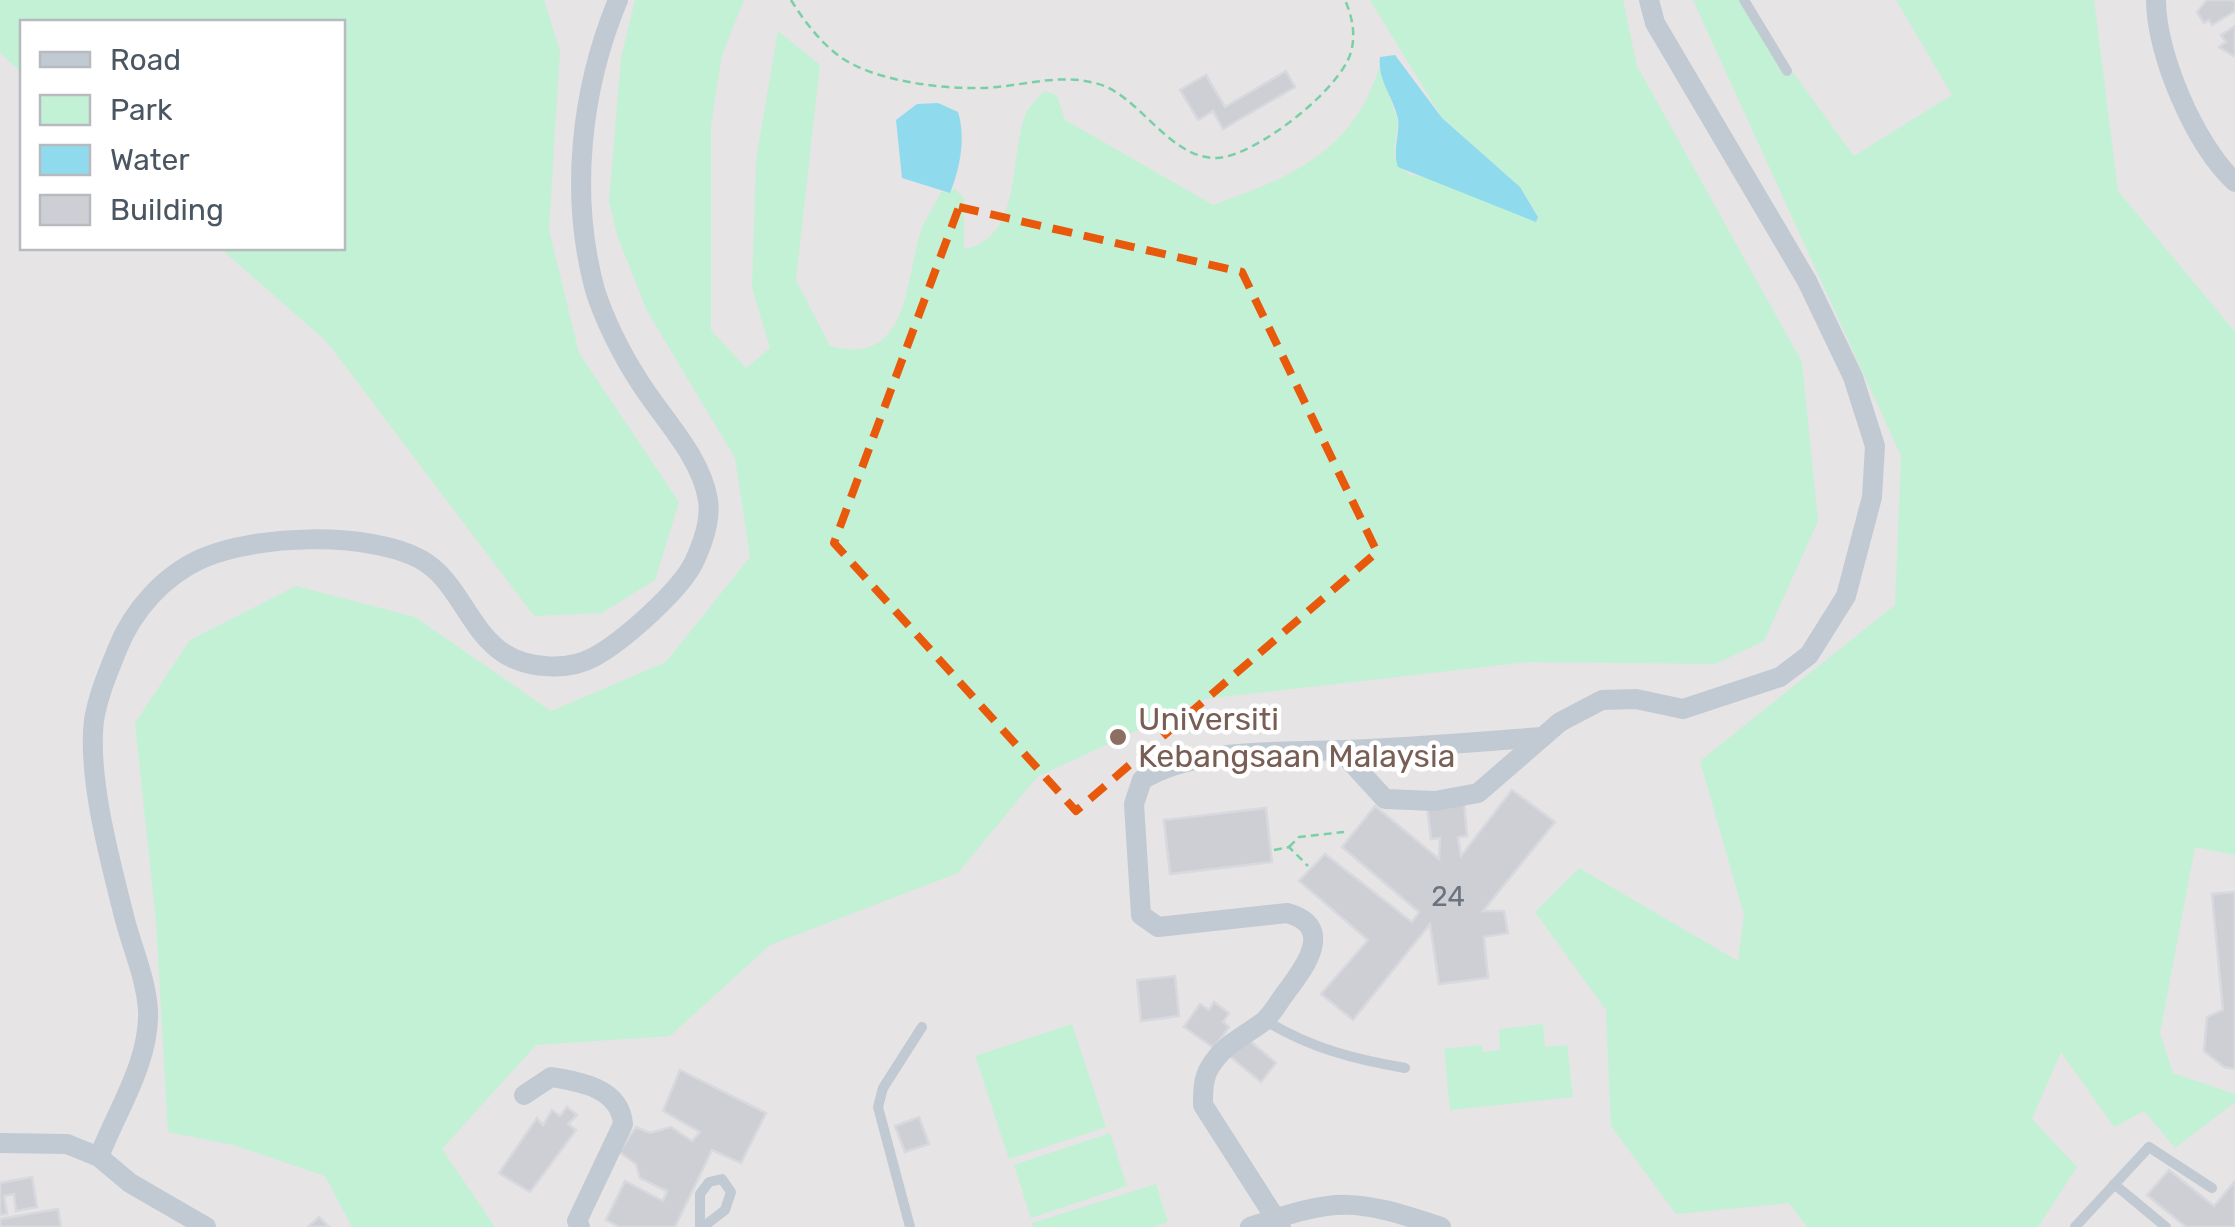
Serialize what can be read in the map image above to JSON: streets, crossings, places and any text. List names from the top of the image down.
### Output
{
  "places": ["Universiti Kebangsaan Malaysia"],
  "house_numbers": ["24"],
  "legend": [
    "Road",
    "Park",
    "Water",
    "Building"
  ]
}
